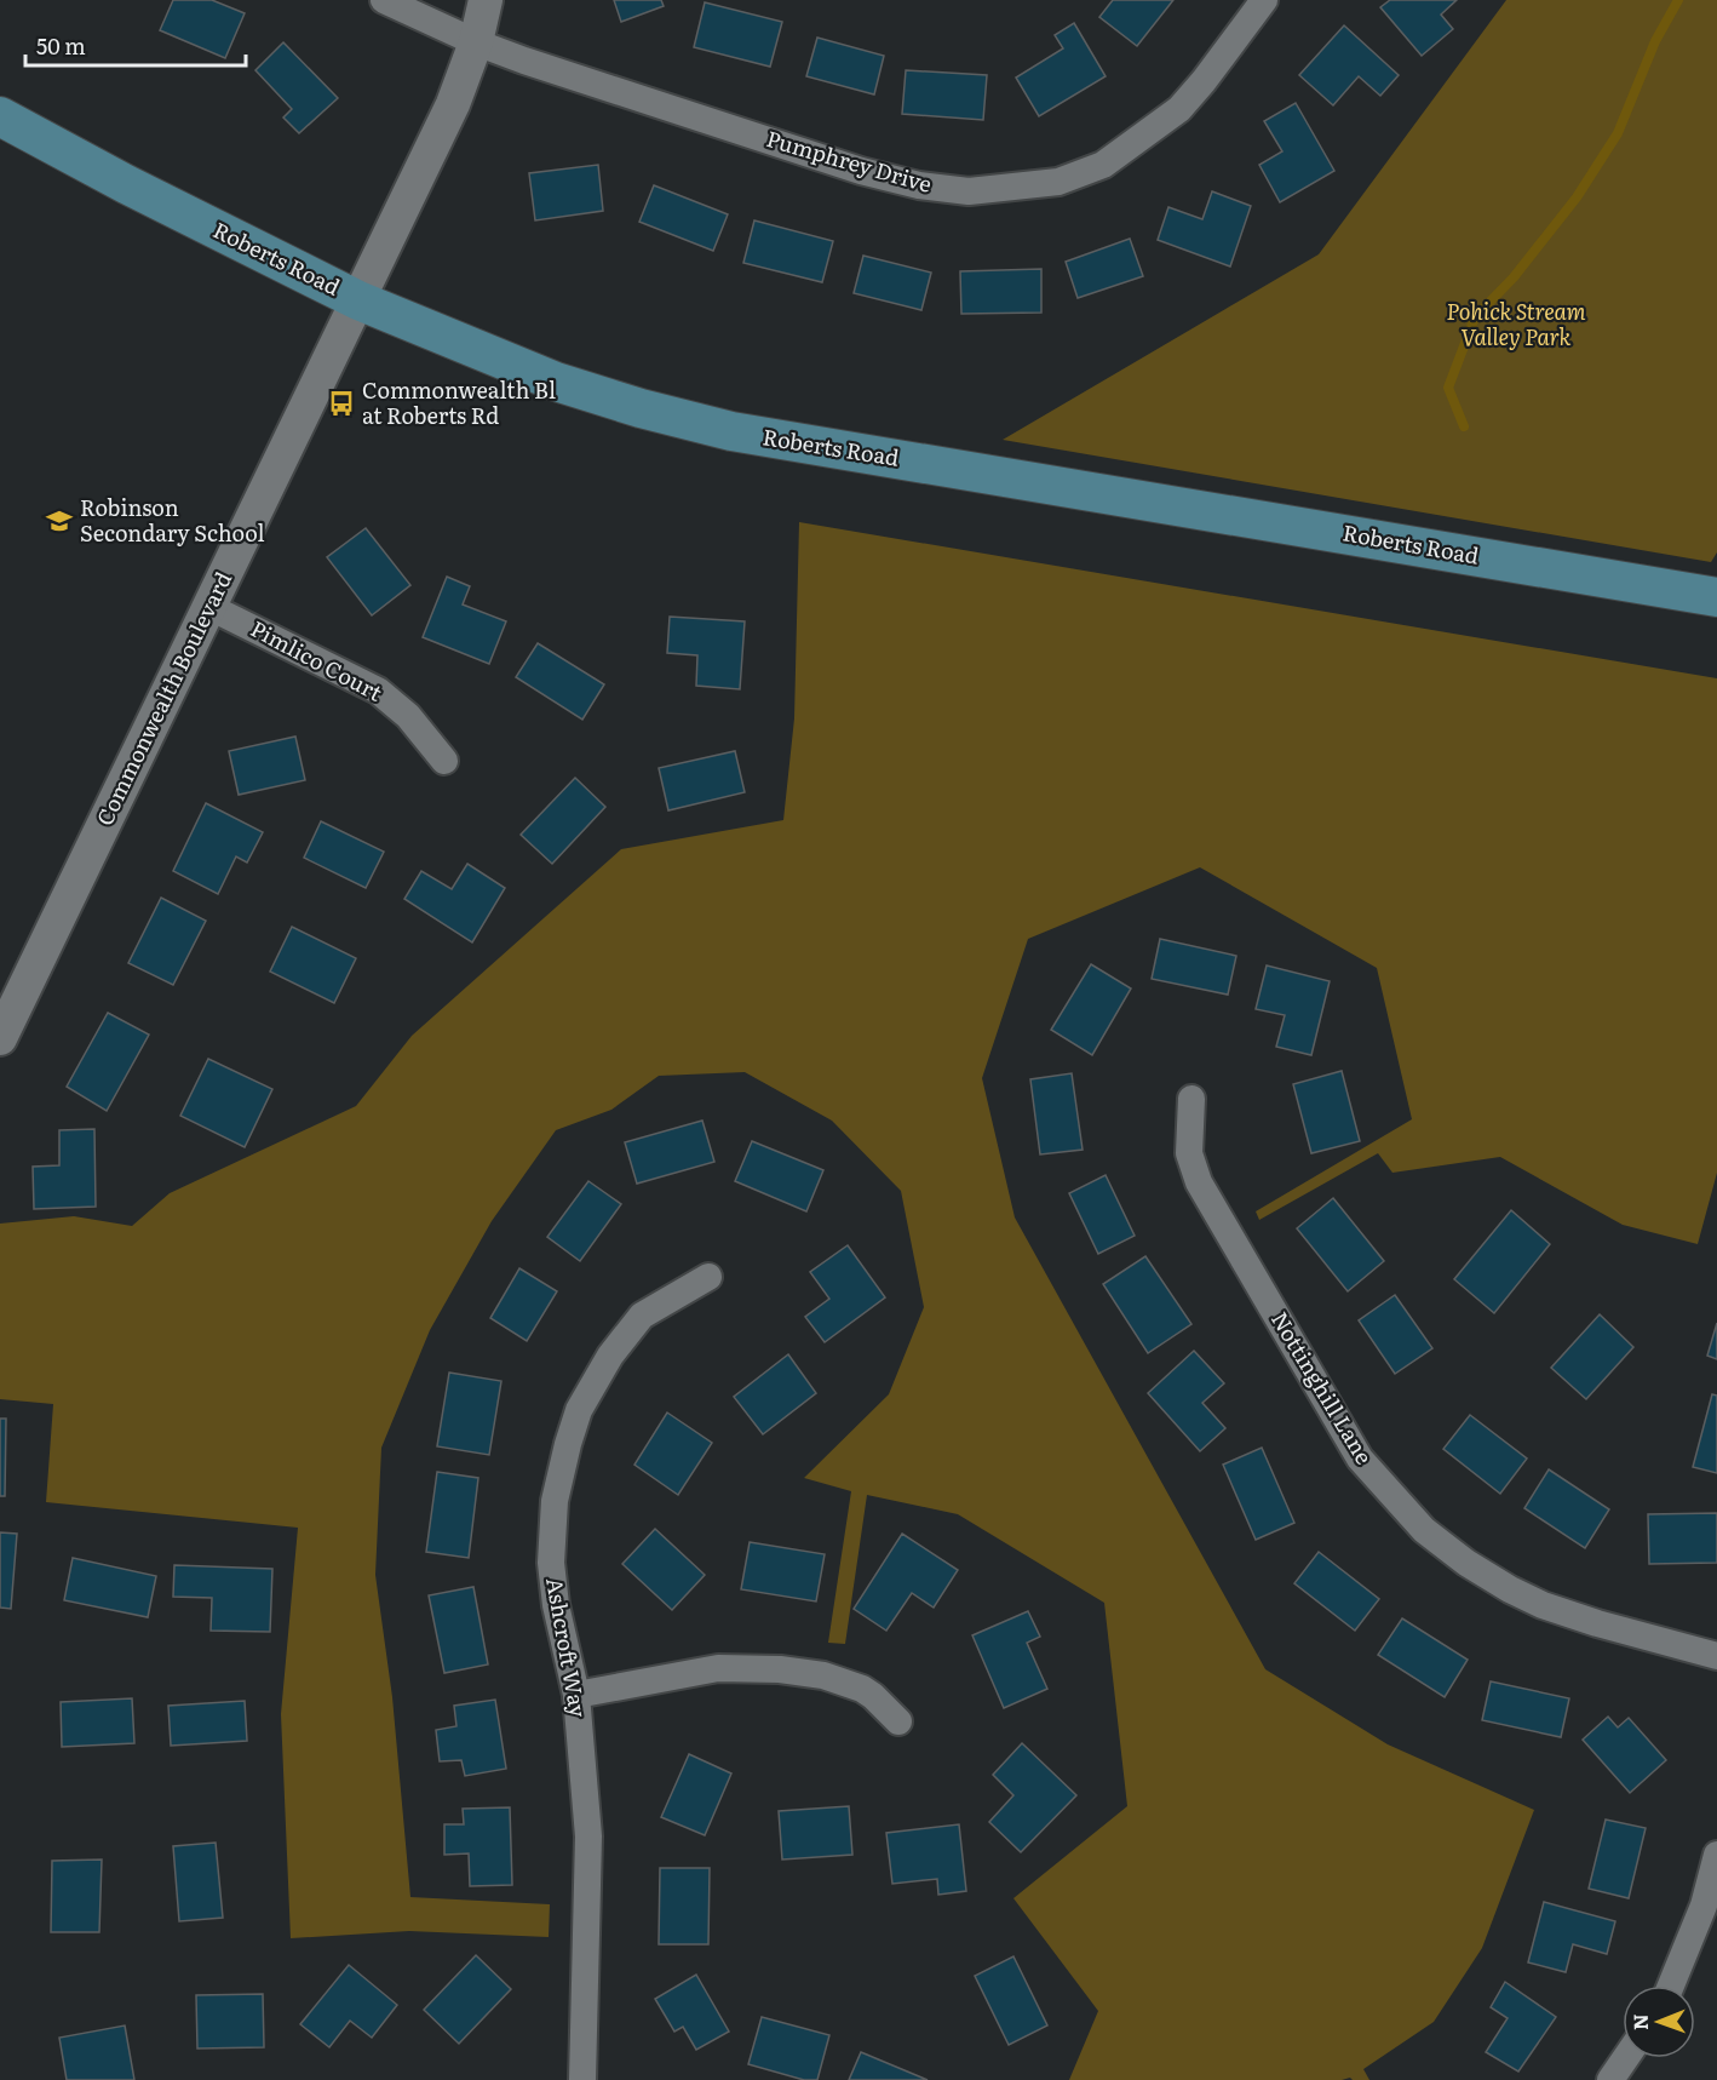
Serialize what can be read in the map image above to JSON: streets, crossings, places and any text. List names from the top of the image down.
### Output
{
  "streets": {
    "main road": ["Roberts Road"],
    "street": [
      "Pumphrey Drive",
      "Pimlico Court",
      "Commonwealth Boulevard",
      "Nottinghill Lane",
      "Ashcroft Way"
    ]
  },
  "crossings": [
    ["Pumphrey Drive", "Commonwealth Boulevard"],
    ["Roberts Road", "Commonwealth Boulevard"],
    ["Pimlico Court", "Commonwealth Boulevard"]
  ],
  "parks": ["Pohick Stream Valley Park"],
  "places": {
    "bus stop": ["Commonwealth Bl at Roberts Rd"],
    "school or university": ["Robinson Secondary School"]
  },
  "scale_bar": "50 m",
  "north": "left"
}
